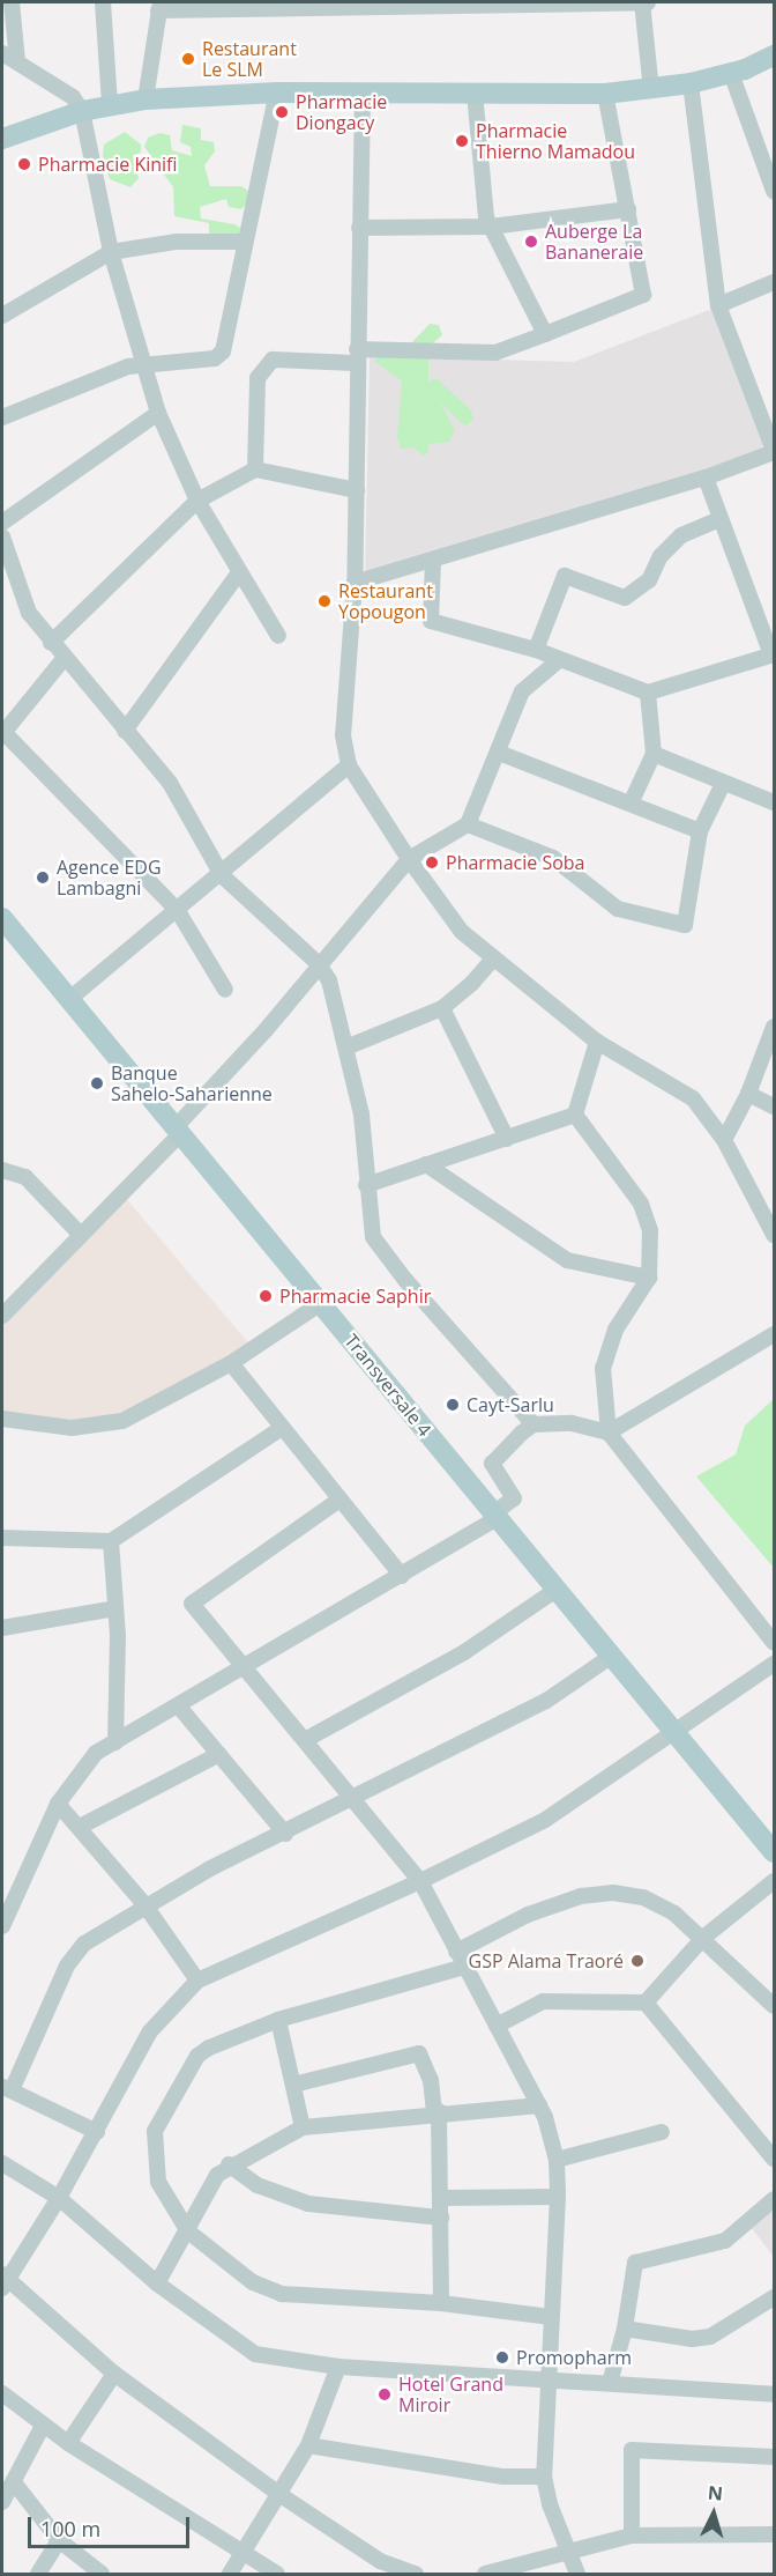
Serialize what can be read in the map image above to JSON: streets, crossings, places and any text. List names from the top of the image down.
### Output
{
  "streets": {
    "main road": ["Transversale 4"]
  },
  "places": [
    "Restaurant Le SLM",
    "Pharmacie Diongacy",
    "Pharmacie Thierno Mamadou",
    "Pharmacie Kinifi",
    "Auberge La Bananeraie",
    "Restaurant Yopougon",
    "Pharmacie Soba",
    "Agence EDG Lambagni",
    "Banque Sahelo-Saharienne",
    "Pharmacie Saphir",
    "Cayt-Sarlu",
    "GSP Alama Traoré",
    "Promopharm",
    "Hotel Grand Miroir"
  ],
  "scale_bar": "100 m",
  "north": "top"
}
